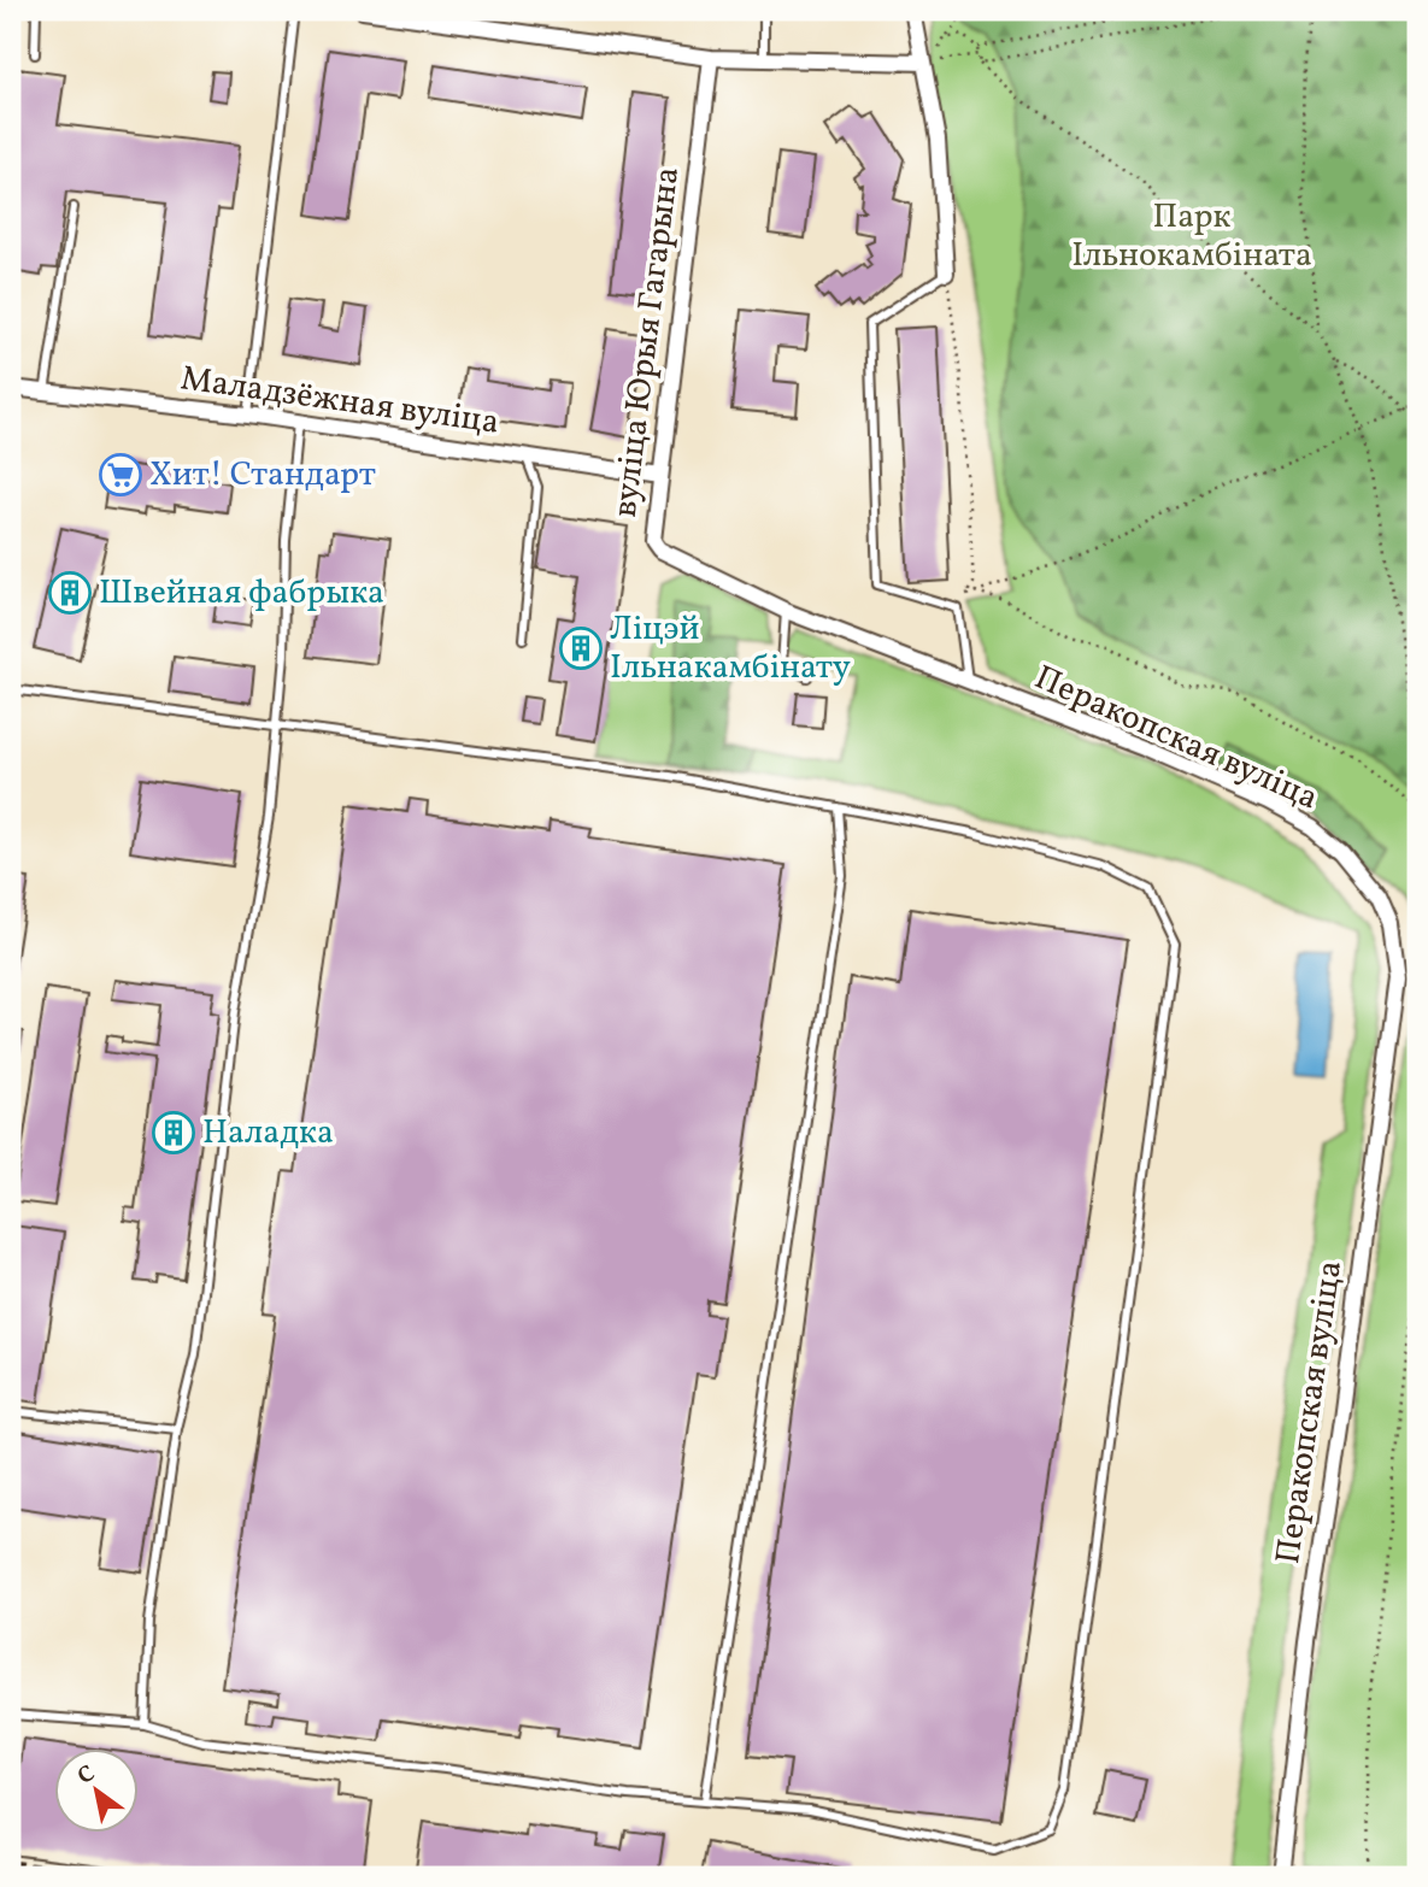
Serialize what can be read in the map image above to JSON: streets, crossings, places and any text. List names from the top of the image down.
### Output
{
  "streets": {
    "street": ["вуліца Юрыя Гагарына", "Маладзёжная вуліца", "Перакопская вуліца"]
  },
  "crossings": [
    ["вуліца Юрыя Гагарына", "Маладзёжная вуліца"],
    ["вуліца Юрыя Гагарына", "Перакопская вуліца"]
  ],
  "parks": ["Парк Ільнокамбіната"],
  "places": {
    "supermarket": ["Хит! Стандарт"],
    "building": ["Швейная фабрыка", "Ліцэй Ільнакамбінату", "Наладка"]
  },
  "north": "top left"
}
